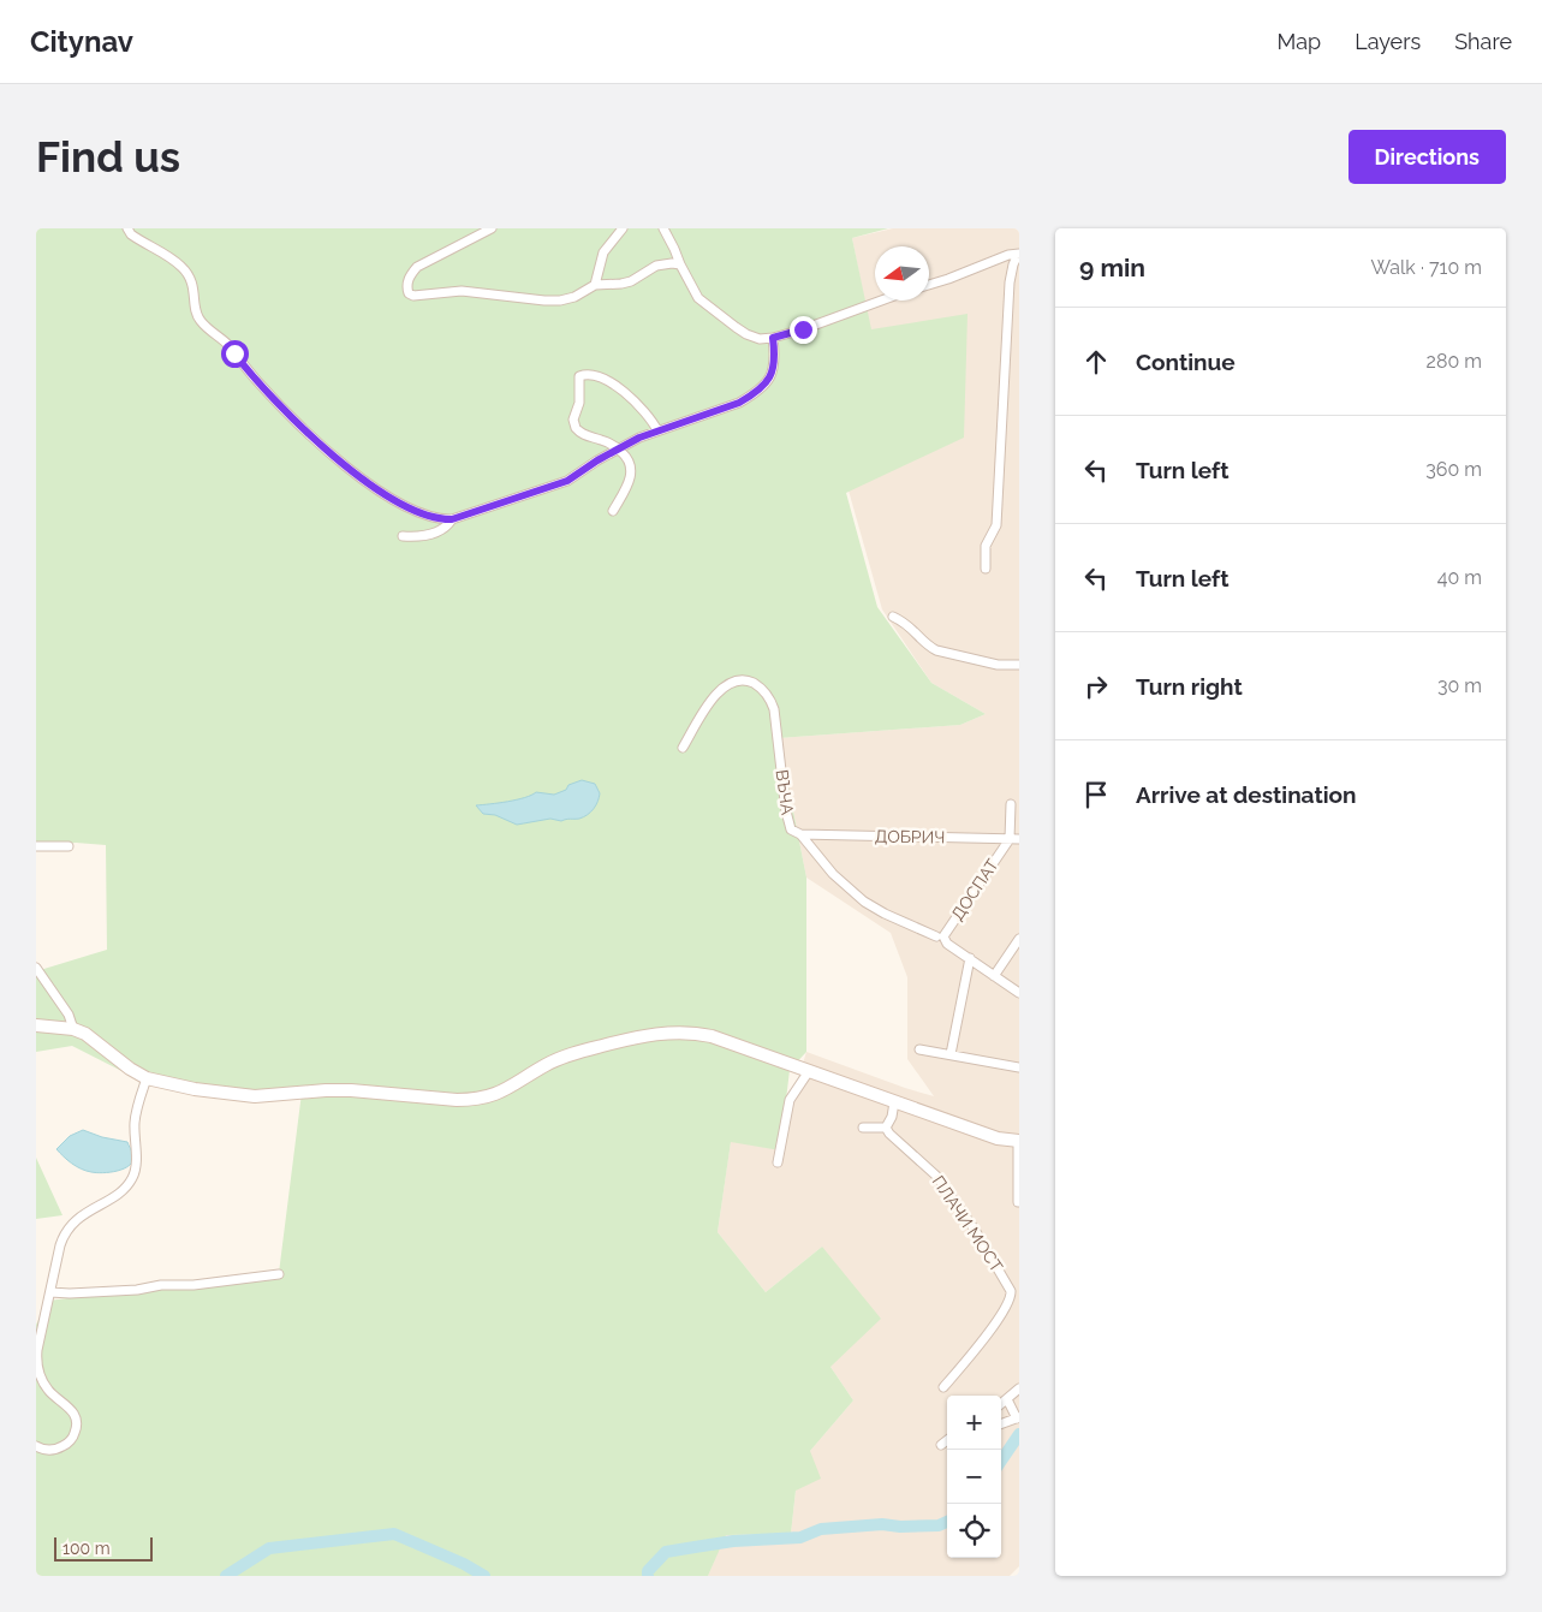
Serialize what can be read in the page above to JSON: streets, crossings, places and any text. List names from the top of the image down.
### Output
{
  "streets": {
    "street": [
      "ВЪЧА",
      "ДОБРИЧ",
      "ДОСПАТ",
      "ПЛАЧИ МОСТ"
    ]
  },
  "crossings": [
    ["ВЪЧА", "ДОБРИЧ"],
    ["ВЪЧА", "ДОСПАТ"],
    ["ДОБРИЧ", "ДОСПАТ"]
  ],
  "scale_bar": "100 m",
  "north": "left",
  "page": {
    "header": "Citynav",
    "nav": ["Map", "Layers", "Share"],
    "buttons": "Directions",
    "title": "Find us",
    "heading": ["9 min", "Walk · 710 m"],
    "list": [
      ["Continue", "280 m"],
      ["Turn left", "360 m"],
      ["Turn left", "40 m"],
      ["Turn right", "30 m"],
      "Arrive at destination"
    ],
    "map_buttons": ["+", "−"],
    "scale": "100 m"
  }
}
